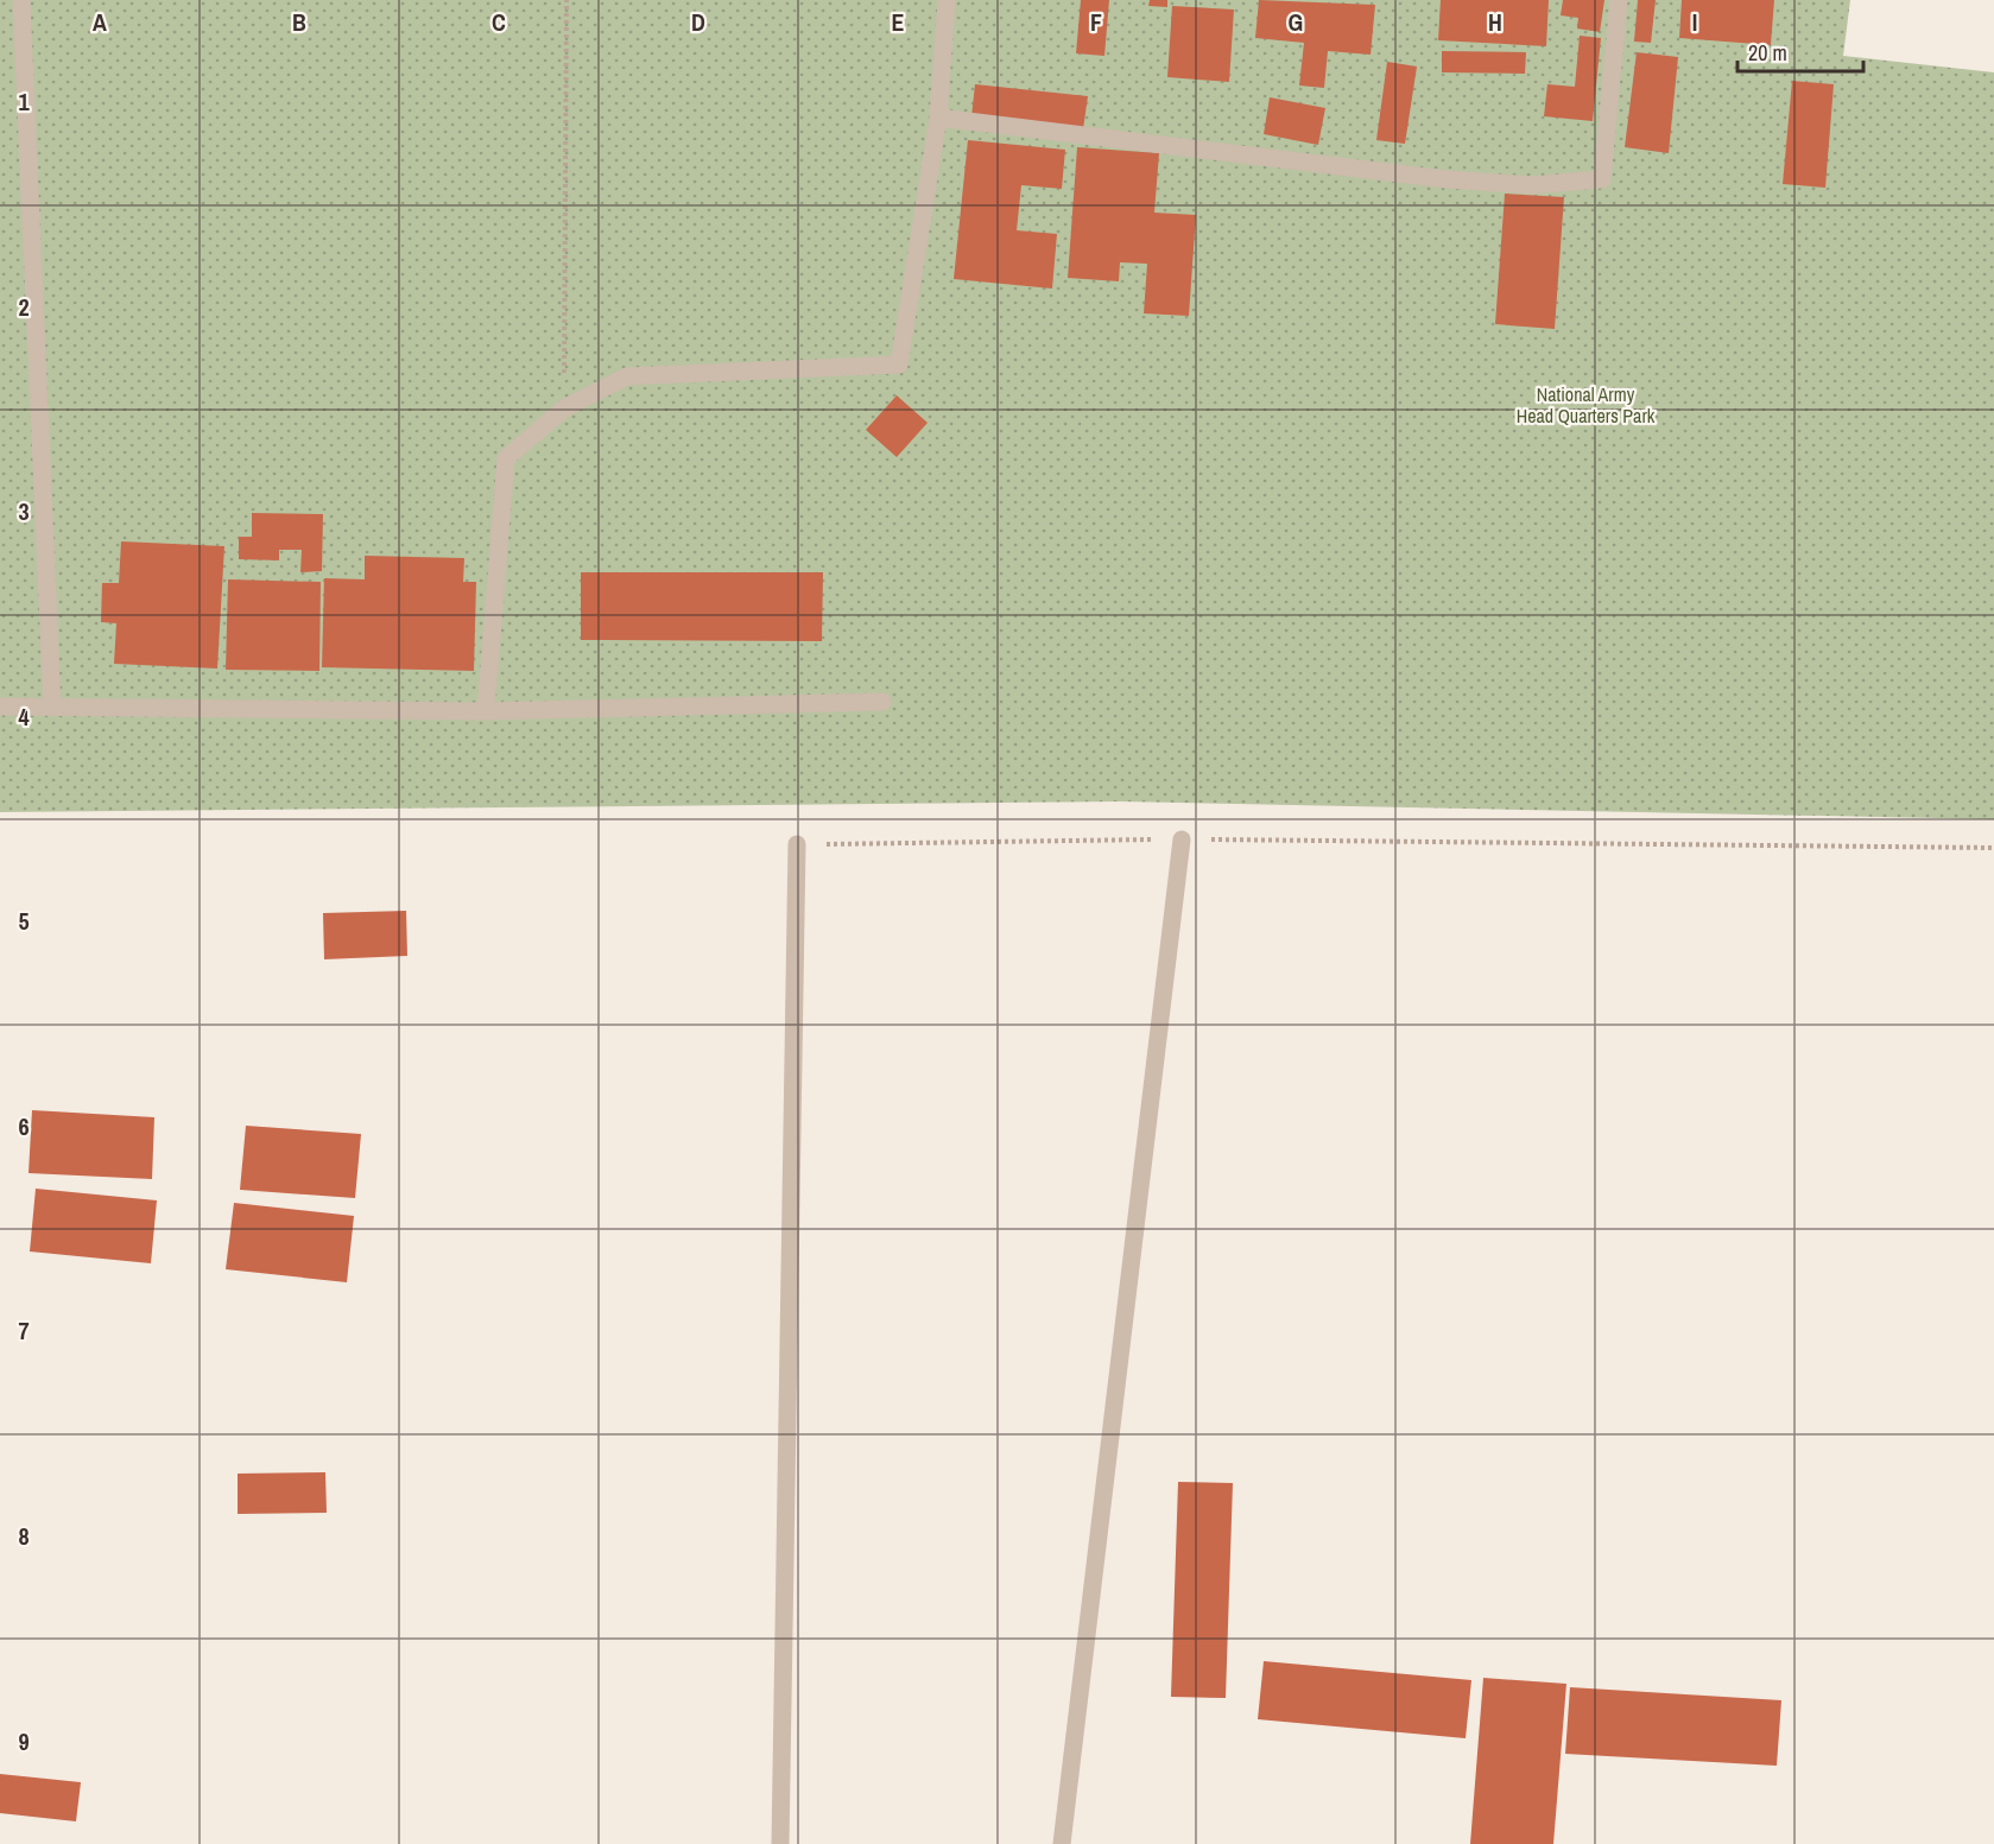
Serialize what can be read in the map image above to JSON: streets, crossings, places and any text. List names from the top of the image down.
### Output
{
  "parks": ["National Army Head Quarters Park"],
  "scale_bar": "20 m",
  "grid": {
    "columns": [
      "A",
      "B",
      "C",
      "D",
      "E",
      "F",
      "G",
      "H",
      "I"
    ],
    "rows": [
      "1",
      "2",
      "3",
      "4",
      "5",
      "6",
      "7",
      "8",
      "9"
    ]
  }
}
